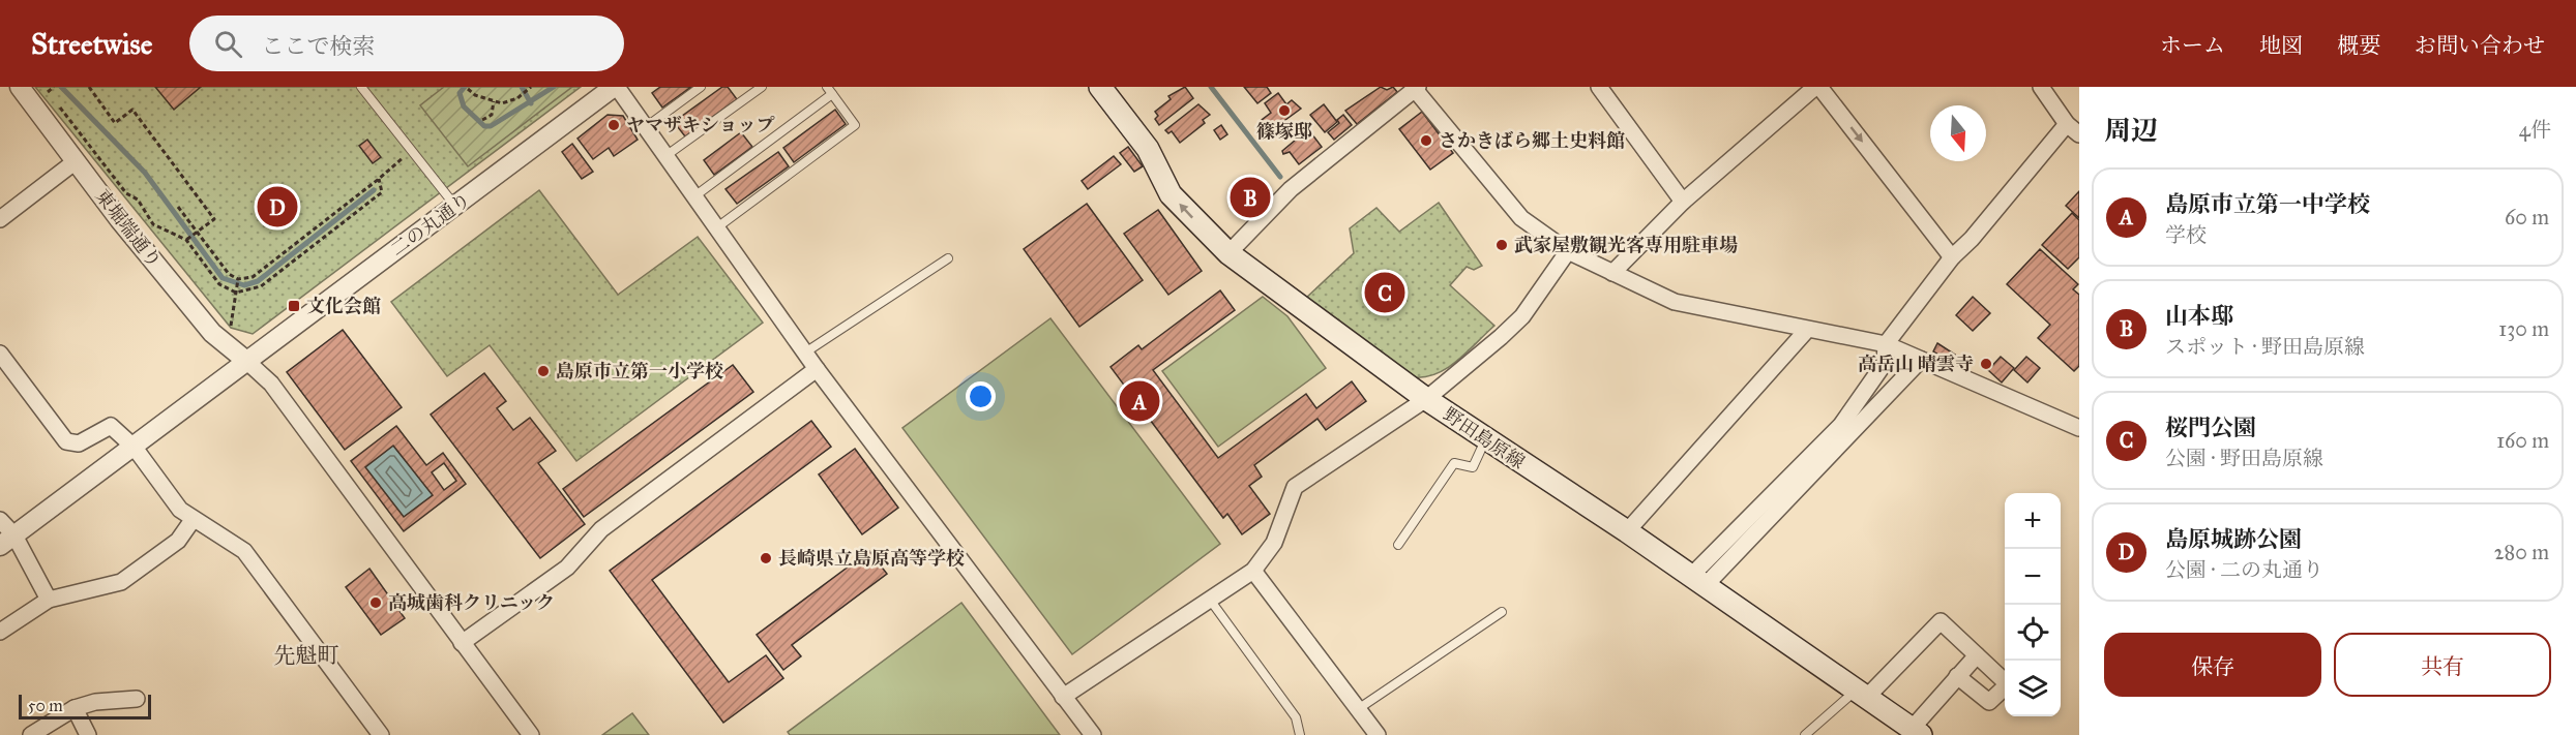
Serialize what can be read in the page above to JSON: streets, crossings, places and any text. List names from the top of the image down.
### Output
{
  "streets": {
    "main road": ["野田島原線"],
    "street": ["二の丸通り", "東堀端通り"]
  },
  "crossings": [
    ["二の丸通り", "東堀端通り"]
  ],
  "districts": ["先魁町"],
  "places": {
    "other": [
      "篠塚邸",
      "ヤマザキショップ",
      "さかきばら郷土史料館",
      "武家屋敷観光客専用駐車場",
      "高岳山 晴雲寺",
      "島原市立第一小学校",
      "長崎県立島原高等学校",
      "高城歯科クリニック"
    ],
    "transit": ["文化会館"]
  },
  "scale_bar": "50 m",
  "north": "bottom",
  "page": {
    "header": "Streetwise",
    "search": "ここで検索",
    "nav": [
      "ホーム",
      "地図",
      "概要",
      "お問い合わせ"
    ],
    "heading": ["周辺", "4件"],
    "list": [
      {
        "mark": "A",
        "name": "島原市立第一中学校",
        "note": "学校",
        "value": "60 m"
      },
      {
        "mark": "B",
        "name": "山本邸",
        "note": "スポット · 野田島原線",
        "value": "130 m"
      },
      {
        "mark": "C",
        "name": "桜門公園",
        "note": "公園 · 野田島原線",
        "value": "160 m"
      },
      {
        "mark": "D",
        "name": "島原城跡公園",
        "note": "公園 · 二の丸通り",
        "value": "280 m"
      }
    ],
    "pins": [
      "B",
      "D",
      "C",
      "A"
    ],
    "map_buttons": ["+", "−"],
    "buttons": ["保存", "共有"],
    "scale": "50 m"
  }
}
